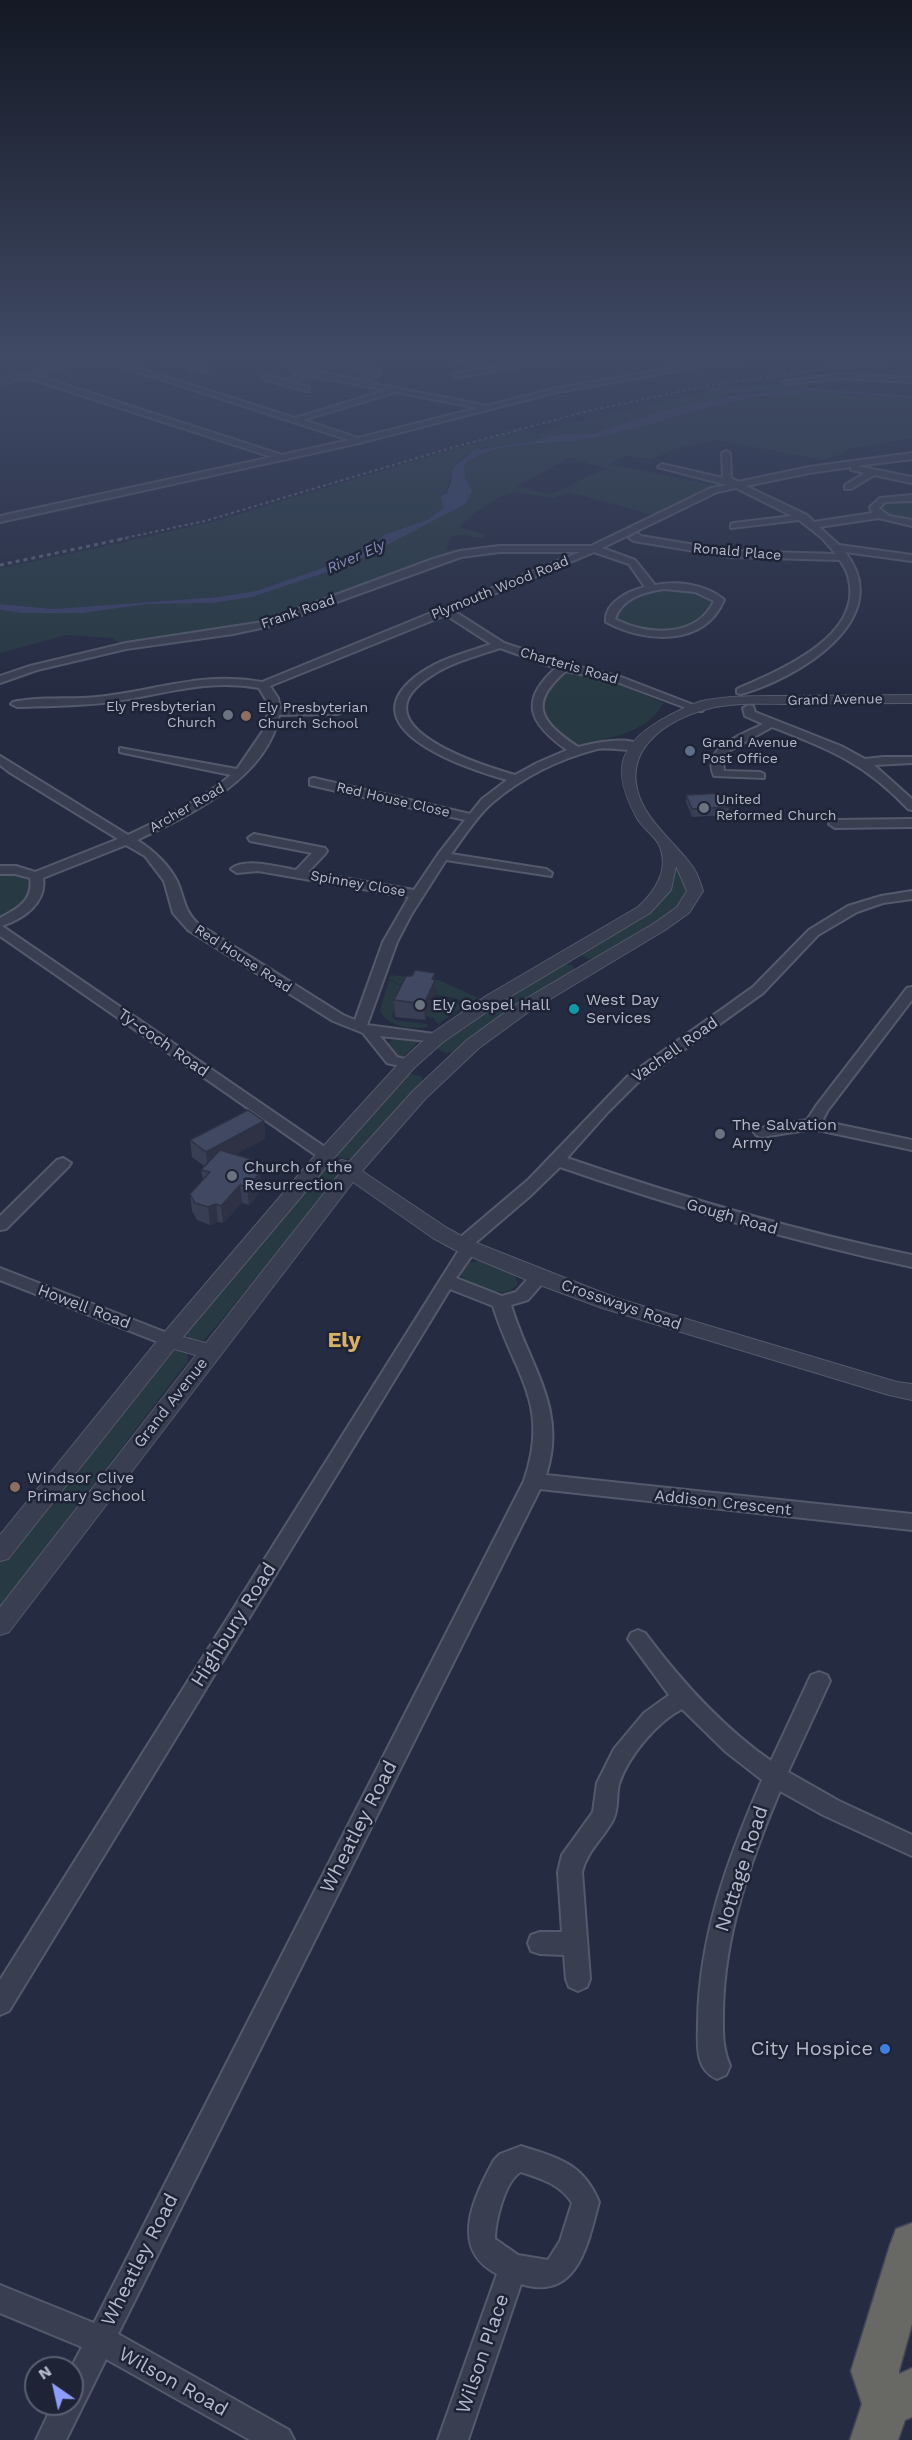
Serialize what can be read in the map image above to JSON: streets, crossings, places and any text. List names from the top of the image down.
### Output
{
  "streets": {
    "street": [
      "Ronald Place",
      "Plymouth Wood Road",
      "Frank Road",
      "Charteris Road",
      "Grand Avenue",
      "Red House Close",
      "Archer Road",
      "Spinney Close",
      "Red House Road",
      "Ty-coch Road",
      "Vachell Road",
      "Gough Road",
      "Crossways Road",
      "Howell Road",
      "Addison Crescent",
      "Highbury Road",
      "Wheatley Road",
      "Nottage Road",
      "Wilson Place",
      "Wilson Road"
    ]
  },
  "crossings": [
    ["Plymouth Wood Road", "Frank Road"],
    ["Plymouth Wood Road", "Charteris Road"],
    ["Charteris Road", "Grand Avenue"],
    ["Grand Avenue", "Crossways Road"],
    ["Grand Avenue", "Howell Road"],
    ["Archer Road", "Red House Road"],
    ["Vachell Road", "Gough Road"],
    ["Vachell Road", "Crossways Road"],
    ["Vachell Road", "Highbury Road"],
    ["Crossways Road", "Highbury Road"],
    ["Addison Crescent", "Wheatley Road"],
    ["Wheatley Road", "Wilson Road"]
  ],
  "districts": ["Ely"],
  "water": ["River Ely"],
  "places": [
    "Ely Presbyterian Church",
    "Ely Presbyterian Church School",
    "Grand Avenue Post Office",
    "United Reformed Church",
    "Ely Gospel Hall",
    "West Day Services",
    "The Salvation Army",
    "Church of the Resurrection",
    "Windsor Clive Primary School",
    "City Hospice"
  ],
  "north": "top left"
}
